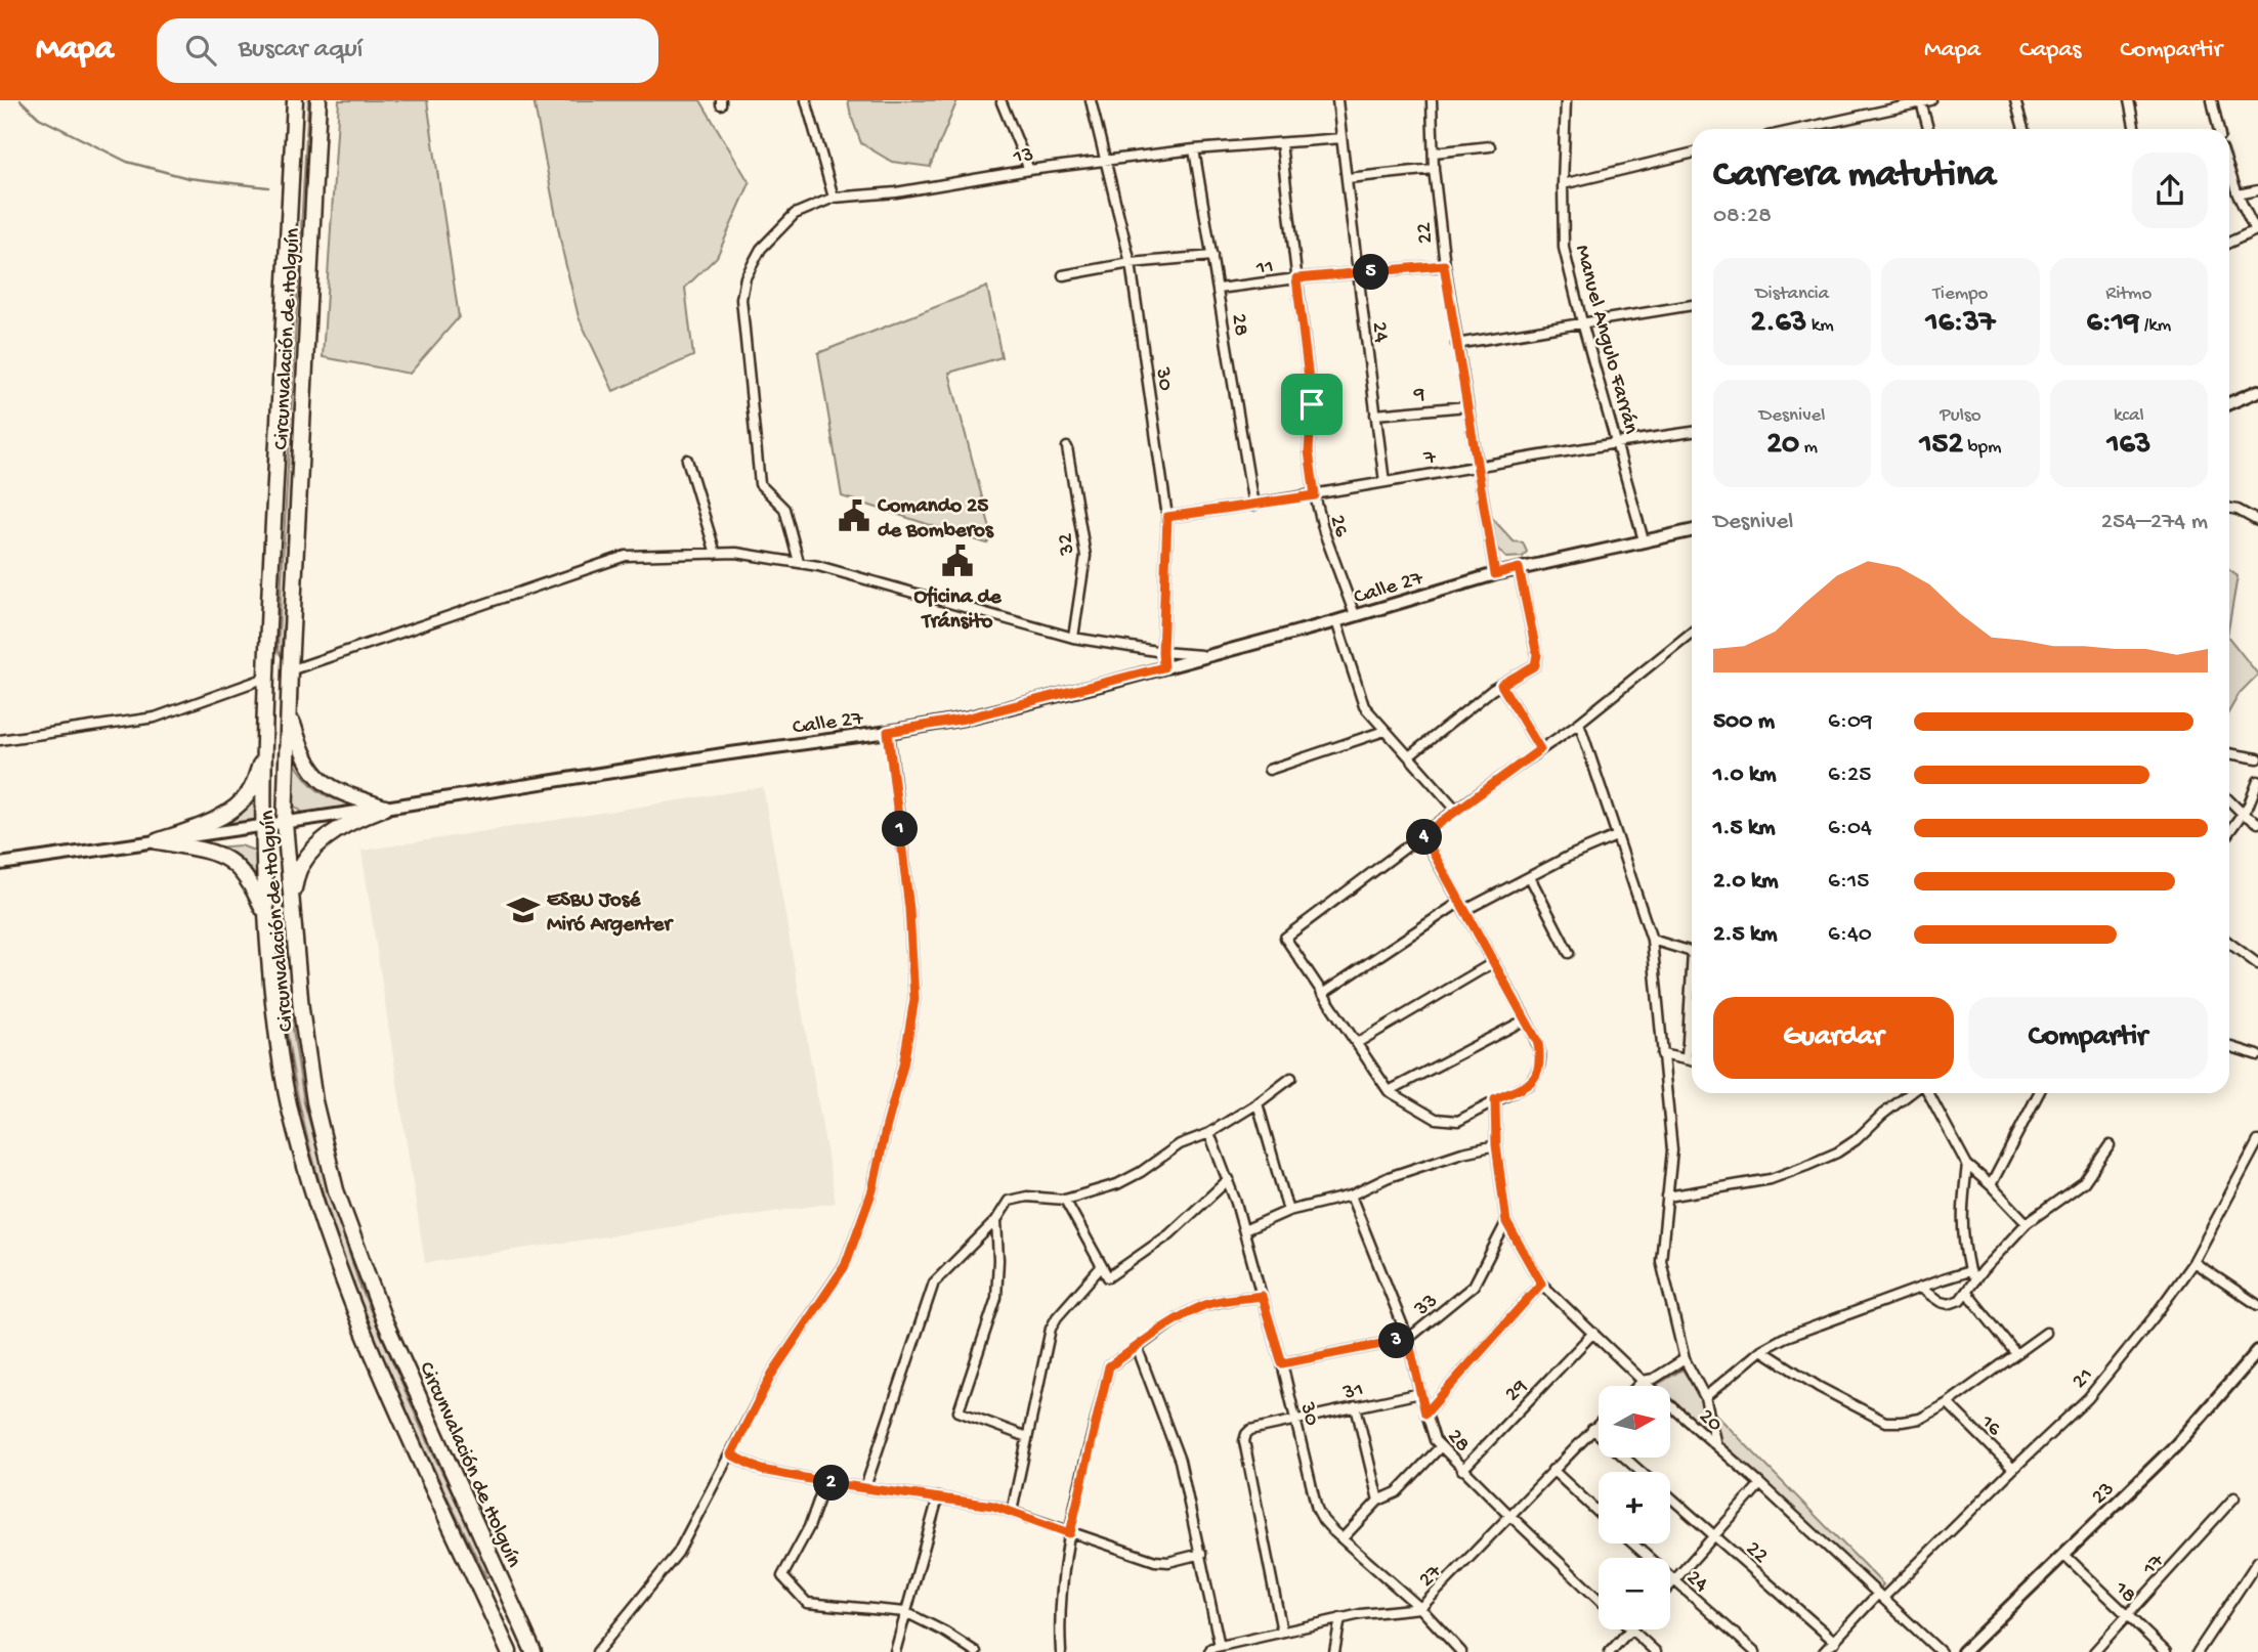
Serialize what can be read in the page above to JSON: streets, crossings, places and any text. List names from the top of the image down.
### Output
{
  "streets": {
    "highway": ["Circunvalación de Holguín"],
    "main road": ["Calle 27", "23"],
    "street": [
      "13",
      "22",
      "11",
      "28",
      "24",
      "Manuel Angulo Farrán",
      "30",
      "9",
      "7",
      "26",
      "32",
      "33",
      "21",
      "31",
      "29",
      "20",
      "16",
      "17",
      "27",
      "18"
    ]
  },
  "crossings": [
    ["13", "28"],
    ["13", "24"],
    ["13", "30"],
    ["13", "26"],
    ["22", "11"],
    ["22", "9"],
    ["22", "7"],
    ["22", "Calle 27"],
    ["22", "21"],
    ["22", "27"],
    ["11", "28"],
    ["11", "24"],
    ["11", "26"],
    ["28", "7"],
    ["28", "33"],
    ["28", "31"],
    ["28", "29"],
    ["28", "27"],
    ["24", "9"],
    ["24", "7"],
    ["Circunvalación de Holguín", "Calle 27"],
    ["Manuel Angulo Farrán", "7"],
    ["Manuel Angulo Farrán", "Calle 27"],
    ["30", "7"],
    ["30", "Calle 27"],
    ["30", "33"],
    ["30", "31"],
    ["30", "27"],
    ["7", "26"],
    ["26", "Calle 27"],
    ["33", "20"],
    ["21", "20"],
    ["21", "16"],
    ["31", "27"],
    ["29", "20"],
    ["23", "18"],
    ["17", "18"]
  ],
  "places": {
    "public building": ["Comando 25 de Bomberos", "Oficina de Tránsito"],
    "school or university": ["ESBU José Miró Argenter"]
  },
  "north": "right",
  "page": {
    "header": "Mapa",
    "search": "Buscar aquí",
    "nav": ["Mapa", "Capas", "Compartir"],
    "heading": ["Carrera matutina", "08:28"],
    "stats": [
      ["Distancia", "2.63 km"],
      ["Tiempo", "16:37"],
      ["Ritmo", "6:19 /km"],
      ["Desnivel", "20 m"],
      ["Pulso", "152 bpm"],
      ["kcal", "163"]
    ],
    "pins": [
      "5",
      "1",
      "4",
      "3",
      "2"
    ],
    "chart": ["Desnivel", "254–274 m"],
    "list": [
      {
        "name": "500 m",
        "note": "6:09"
      },
      {
        "name": "1.0 km",
        "note": "6:25"
      },
      {
        "name": "1.5 km",
        "note": "6:04"
      },
      {
        "name": "2.0 km",
        "note": "6:15"
      },
      {
        "name": "2.5 km",
        "note": "6:40"
      }
    ],
    "buttons": ["Guardar", "Compartir"],
    "map_buttons": ["+", "−"]
  }
}
